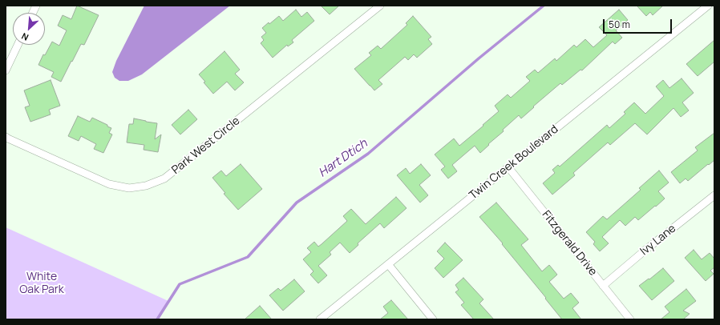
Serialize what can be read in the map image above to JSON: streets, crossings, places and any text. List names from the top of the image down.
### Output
{
  "streets": {
    "street": [
      "Park West Circle",
      "Twin Creek Boulevard",
      "Ivy Lane",
      "Fitzgerald Drive"
    ]
  },
  "crossings": [
    ["Twin Creek Boulevard", "Fitzgerald Drive"],
    ["Ivy Lane", "Fitzgerald Drive"]
  ],
  "water": ["Hart Dtich"],
  "parks": ["White Oak Park"],
  "scale_bar": "50 m",
  "north": "bottom left"
}
